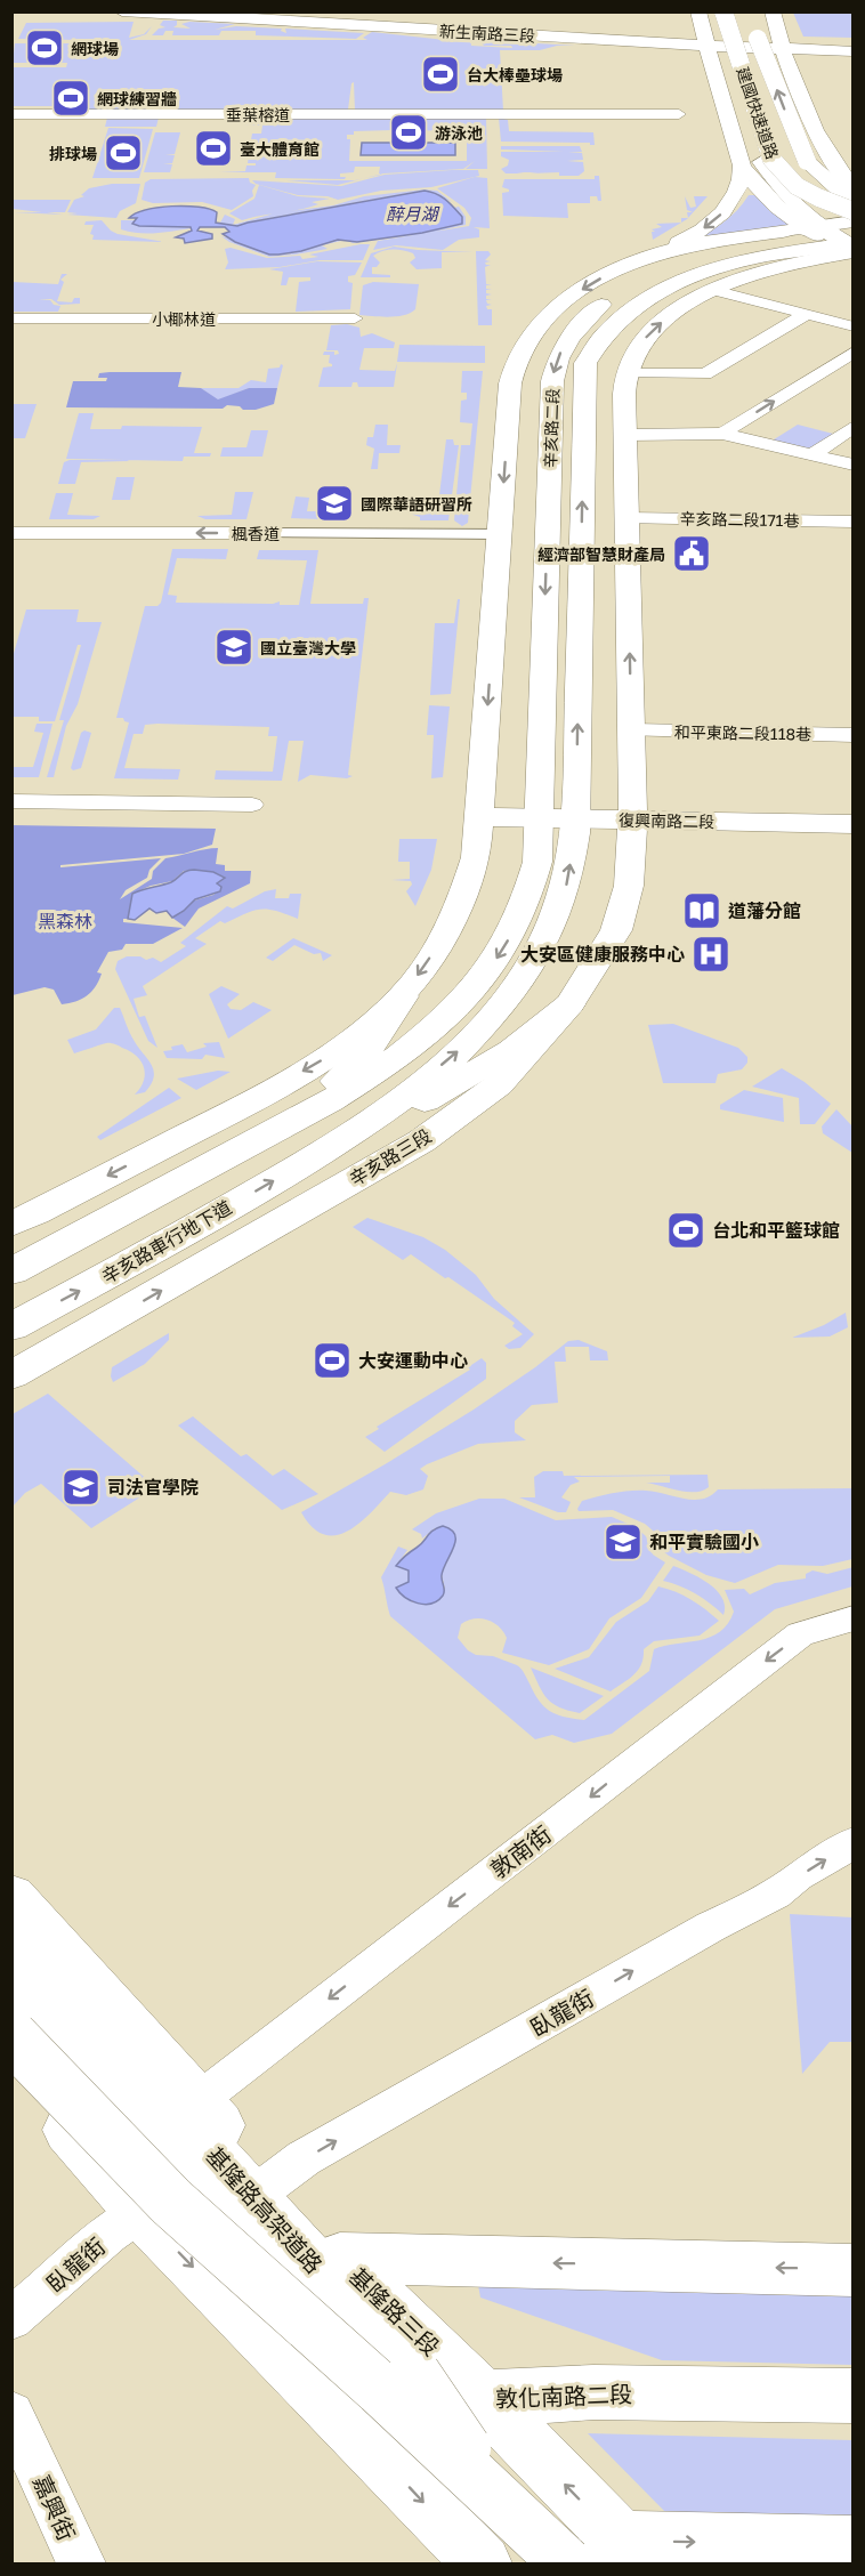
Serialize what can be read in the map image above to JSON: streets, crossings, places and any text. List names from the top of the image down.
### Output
{
  "streets": {
    "main road": [
      "新生南路三段",
      "建國快速道路",
      "辛亥路二段",
      "復興南路二段",
      "辛亥路三段",
      "辛亥路車行地下道",
      "基隆路高架道路",
      "基隆路三段",
      "敦化南路二段"
    ],
    "street": [
      "垂葉榕道",
      "小椰林道",
      "辛亥路二段171巷",
      "楓香道",
      "和平東路二段118巷",
      "敦南街",
      "臥龍街",
      "嘉興街"
    ]
  },
  "crossings": [
    ["辛亥路二段", "復興南路二段"],
    ["復興南路二段", "辛亥路三段"],
    ["敦南街", "基隆路三段"],
    ["臥龍街", "基隆路三段"],
    ["基隆路三段", "敦化南路二段"]
  ],
  "one_way": ["楓香道", "敦南街", "臥龍街"],
  "water": ["醉月湖"],
  "parks": ["黑森林"],
  "places": {
    "sports": [
      "網球場",
      "台大棒壘球場",
      "網球練習牆",
      "游泳池",
      "臺大體育館",
      "排球場",
      "台北和平籃球館",
      "大安運動中心"
    ],
    "school or university": [
      "國際華語研習所",
      "國立臺灣大學",
      "司法官學院",
      "和平實驗國小"
    ],
    "public building": ["經濟部智慧財產局"],
    "library": ["道藩分館"],
    "hospital": ["大安區健康服務中心"]
  }
}
